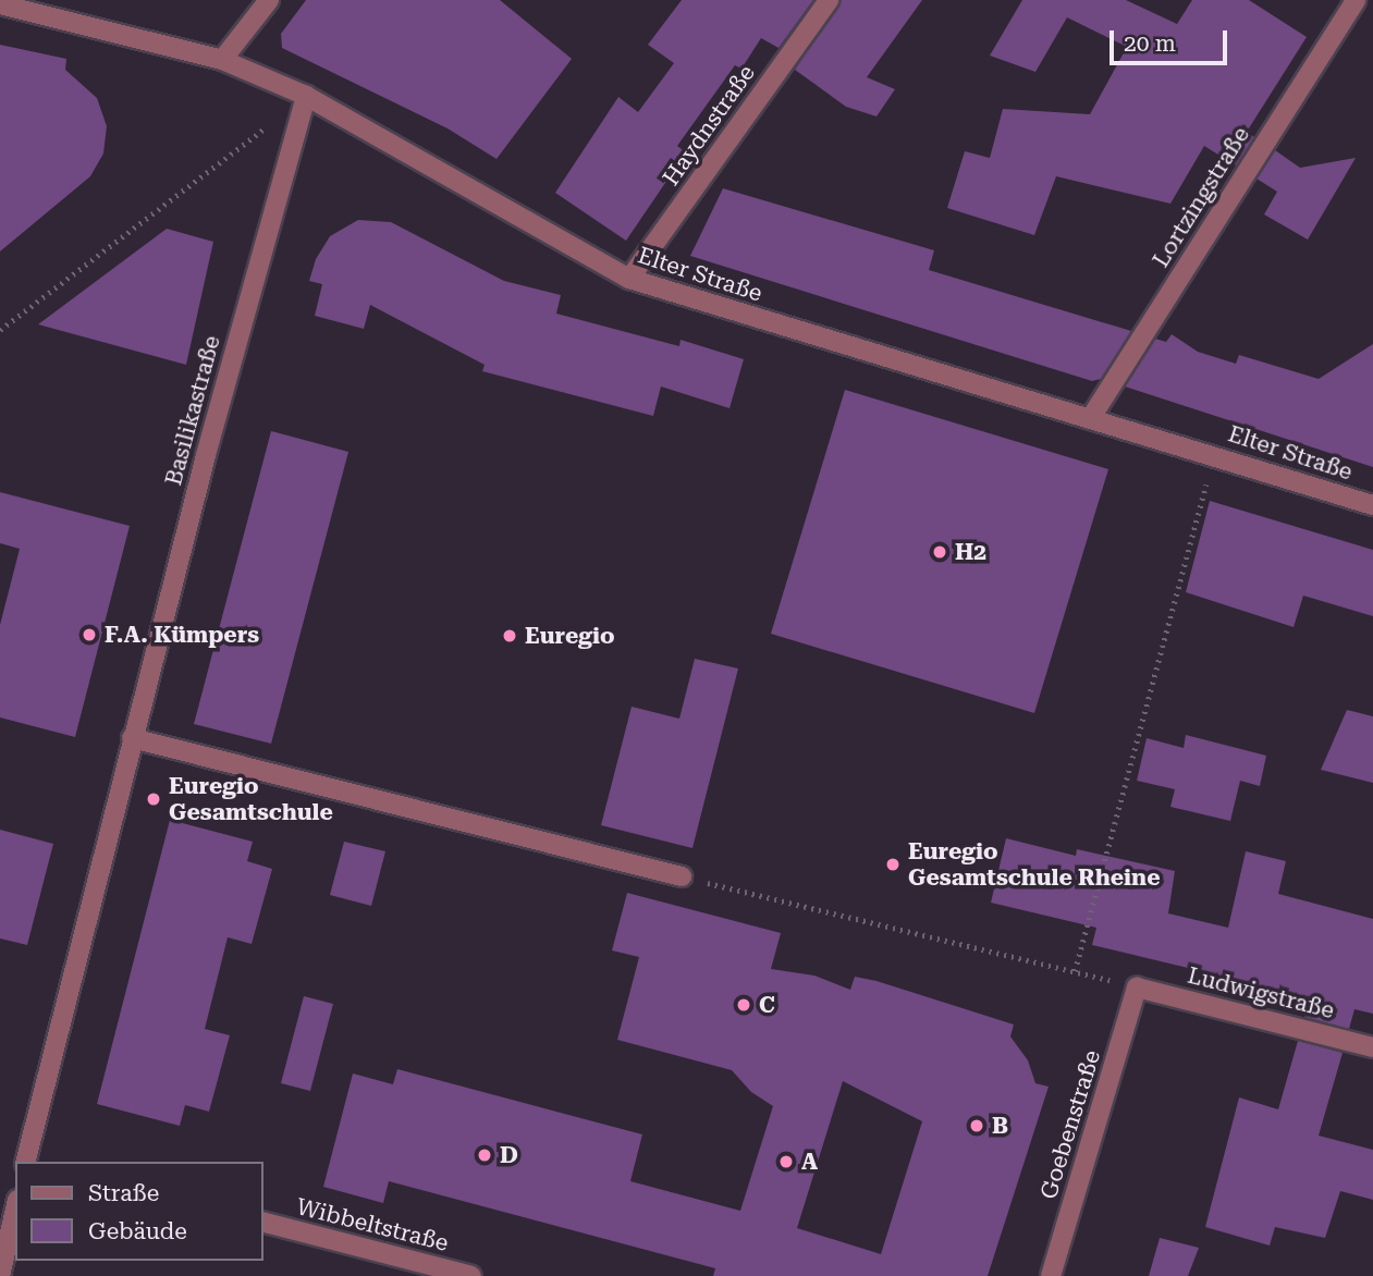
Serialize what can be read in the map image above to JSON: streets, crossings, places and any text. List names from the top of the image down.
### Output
{
  "streets": {
    "street": [
      "Haydnstraße",
      "Lortzingstraße",
      "Elter Straße",
      "Basilikastraße",
      "Ludwigstraße",
      "Goebenstraße",
      "Wibbeltstraße"
    ]
  },
  "crossings": [
    ["Haydnstraße", "Elter Straße"],
    ["Lortzingstraße", "Elter Straße"],
    ["Elter Straße", "Basilikastraße"],
    ["Ludwigstraße", "Goebenstraße"]
  ],
  "places": [
    "H2",
    "F.A. Kümpers",
    "Euregio",
    "Euregio Gesamtschule",
    "Euregio Gesamtschule Rheine",
    "C",
    "B",
    "D",
    "A"
  ],
  "legend": ["Straße", "Gebäude"],
  "scale_bar": "20 m"
}
